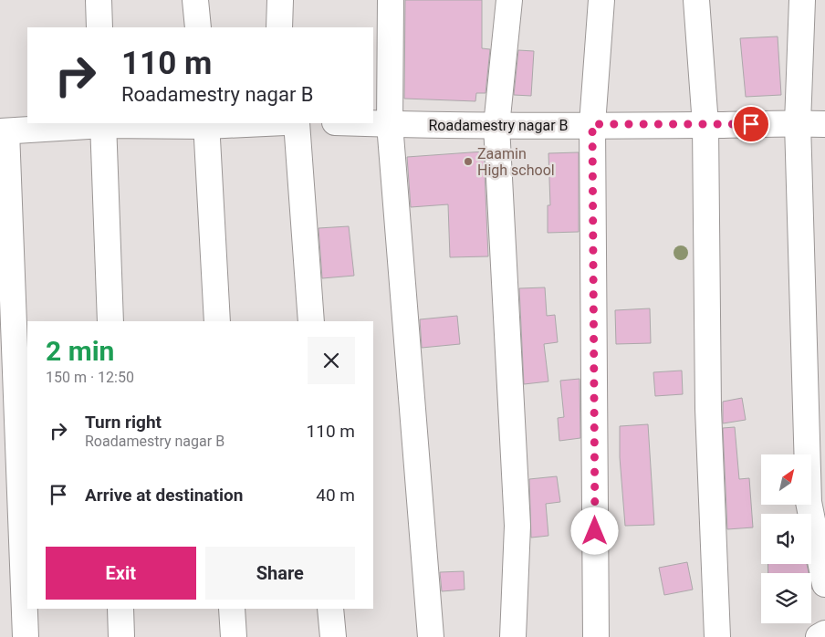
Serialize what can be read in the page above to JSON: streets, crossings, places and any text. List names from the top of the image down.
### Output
{
  "streets": {
    "street": ["Roadamestry nagar B"]
  },
  "places": ["Zaamin High school"],
  "north": "top right",
  "page": {
    "turn": ["110 m", "Roadamestry nagar B"],
    "heading": ["2 min", "150 m · 12:50"],
    "list": [
      {
        "name": "Turn right",
        "note": "Roadamestry nagar B",
        "value": "110 m"
      },
      {
        "name": "Arrive at destination",
        "value": "40 m"
      }
    ],
    "buttons": ["Exit", "Share"]
  }
}
